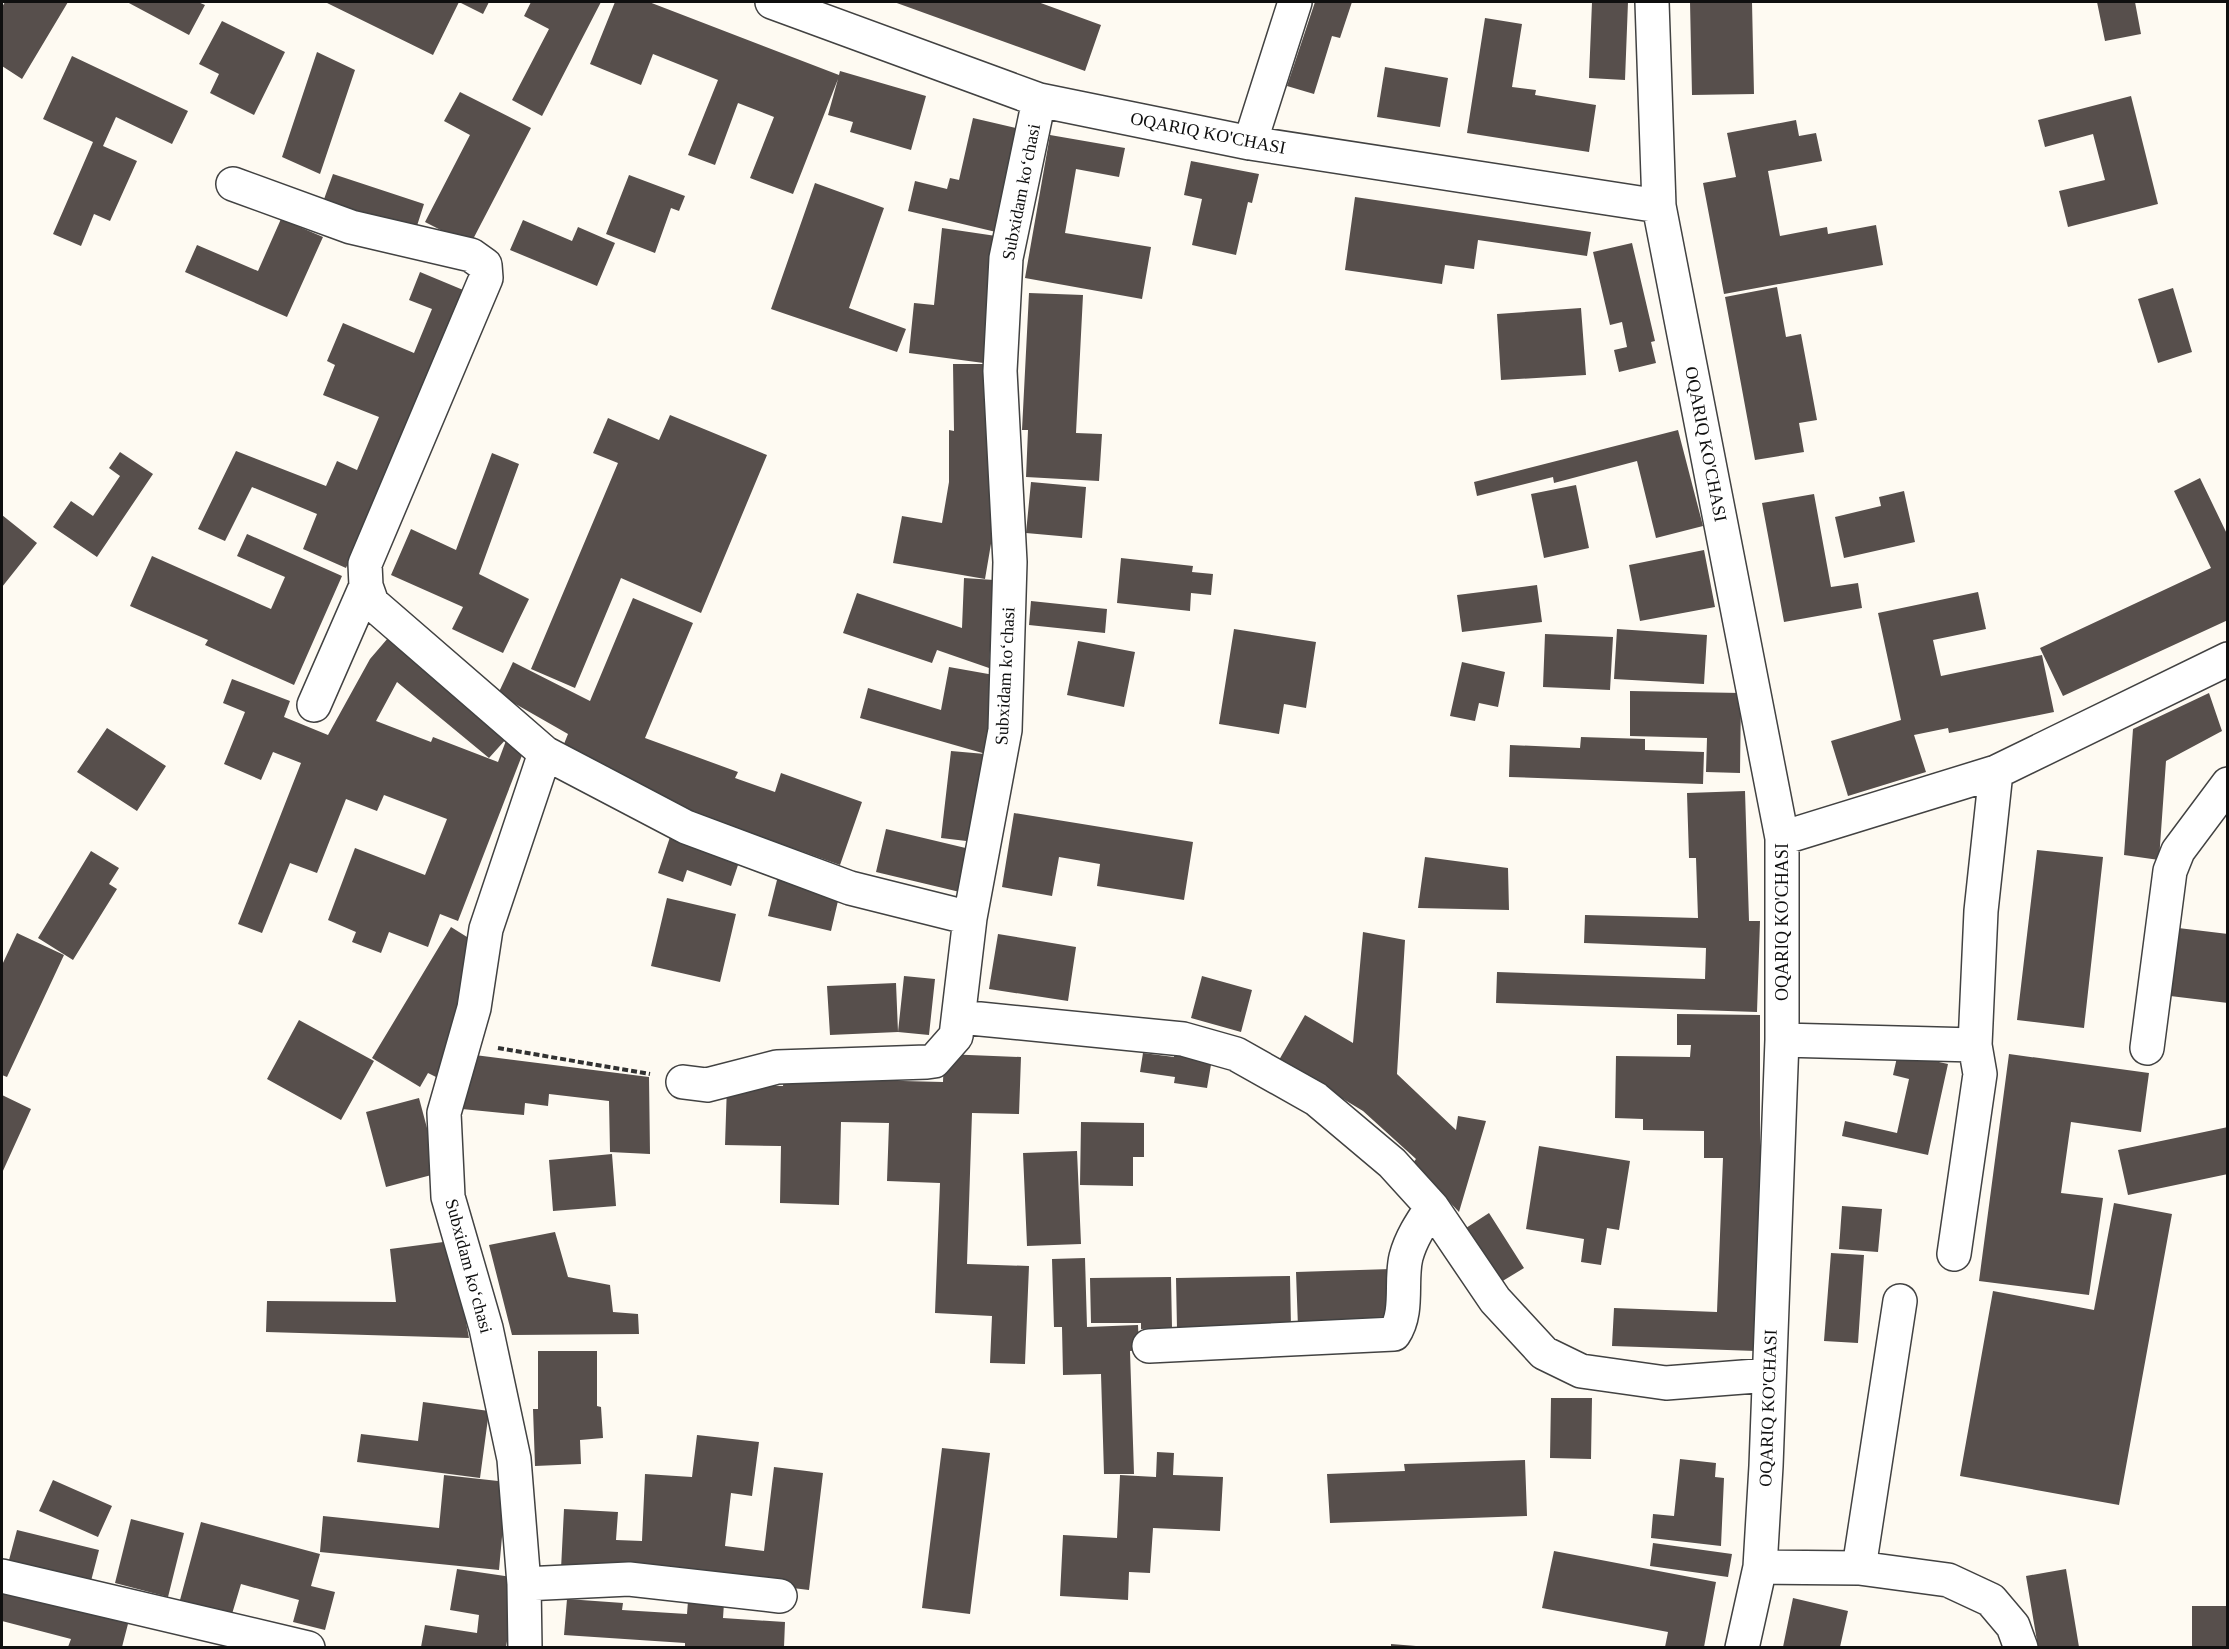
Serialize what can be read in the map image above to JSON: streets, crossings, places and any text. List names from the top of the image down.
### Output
{
  "streets": {
    "street": ["OQARIQ KO'CHASI", "Subxidam koʻchasi"]
  },
  "crossings": [
    ["OQARIQ KO'CHASI", "Subxidam koʻchasi"]
  ]
}
